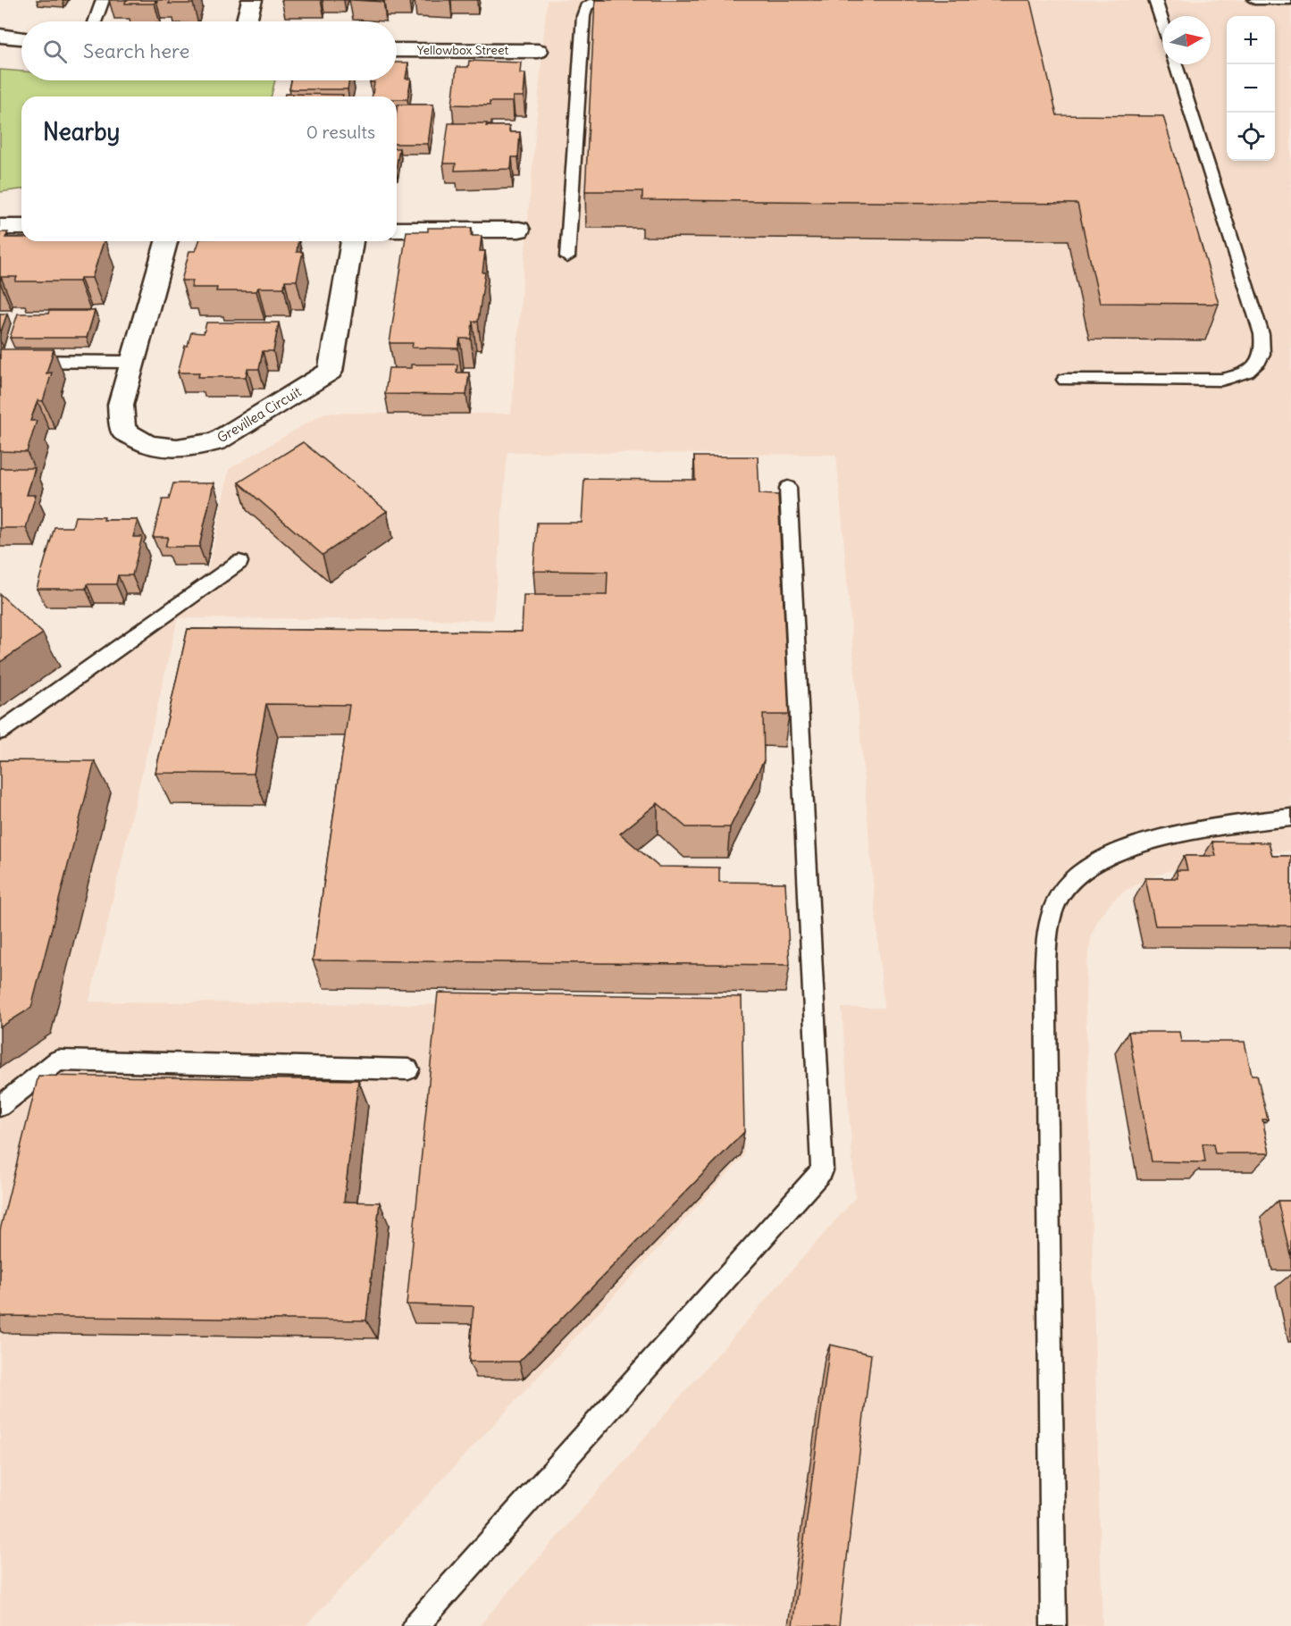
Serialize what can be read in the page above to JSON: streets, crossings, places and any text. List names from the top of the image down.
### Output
{
  "streets": {
    "street": ["Yellowbox Street", "Grevillea Circuit"]
  },
  "north": "right",
  "page": {
    "map_buttons": ["+", "−"],
    "search": "Search here",
    "heading": ["Nearby", "0 results"]
  }
}
